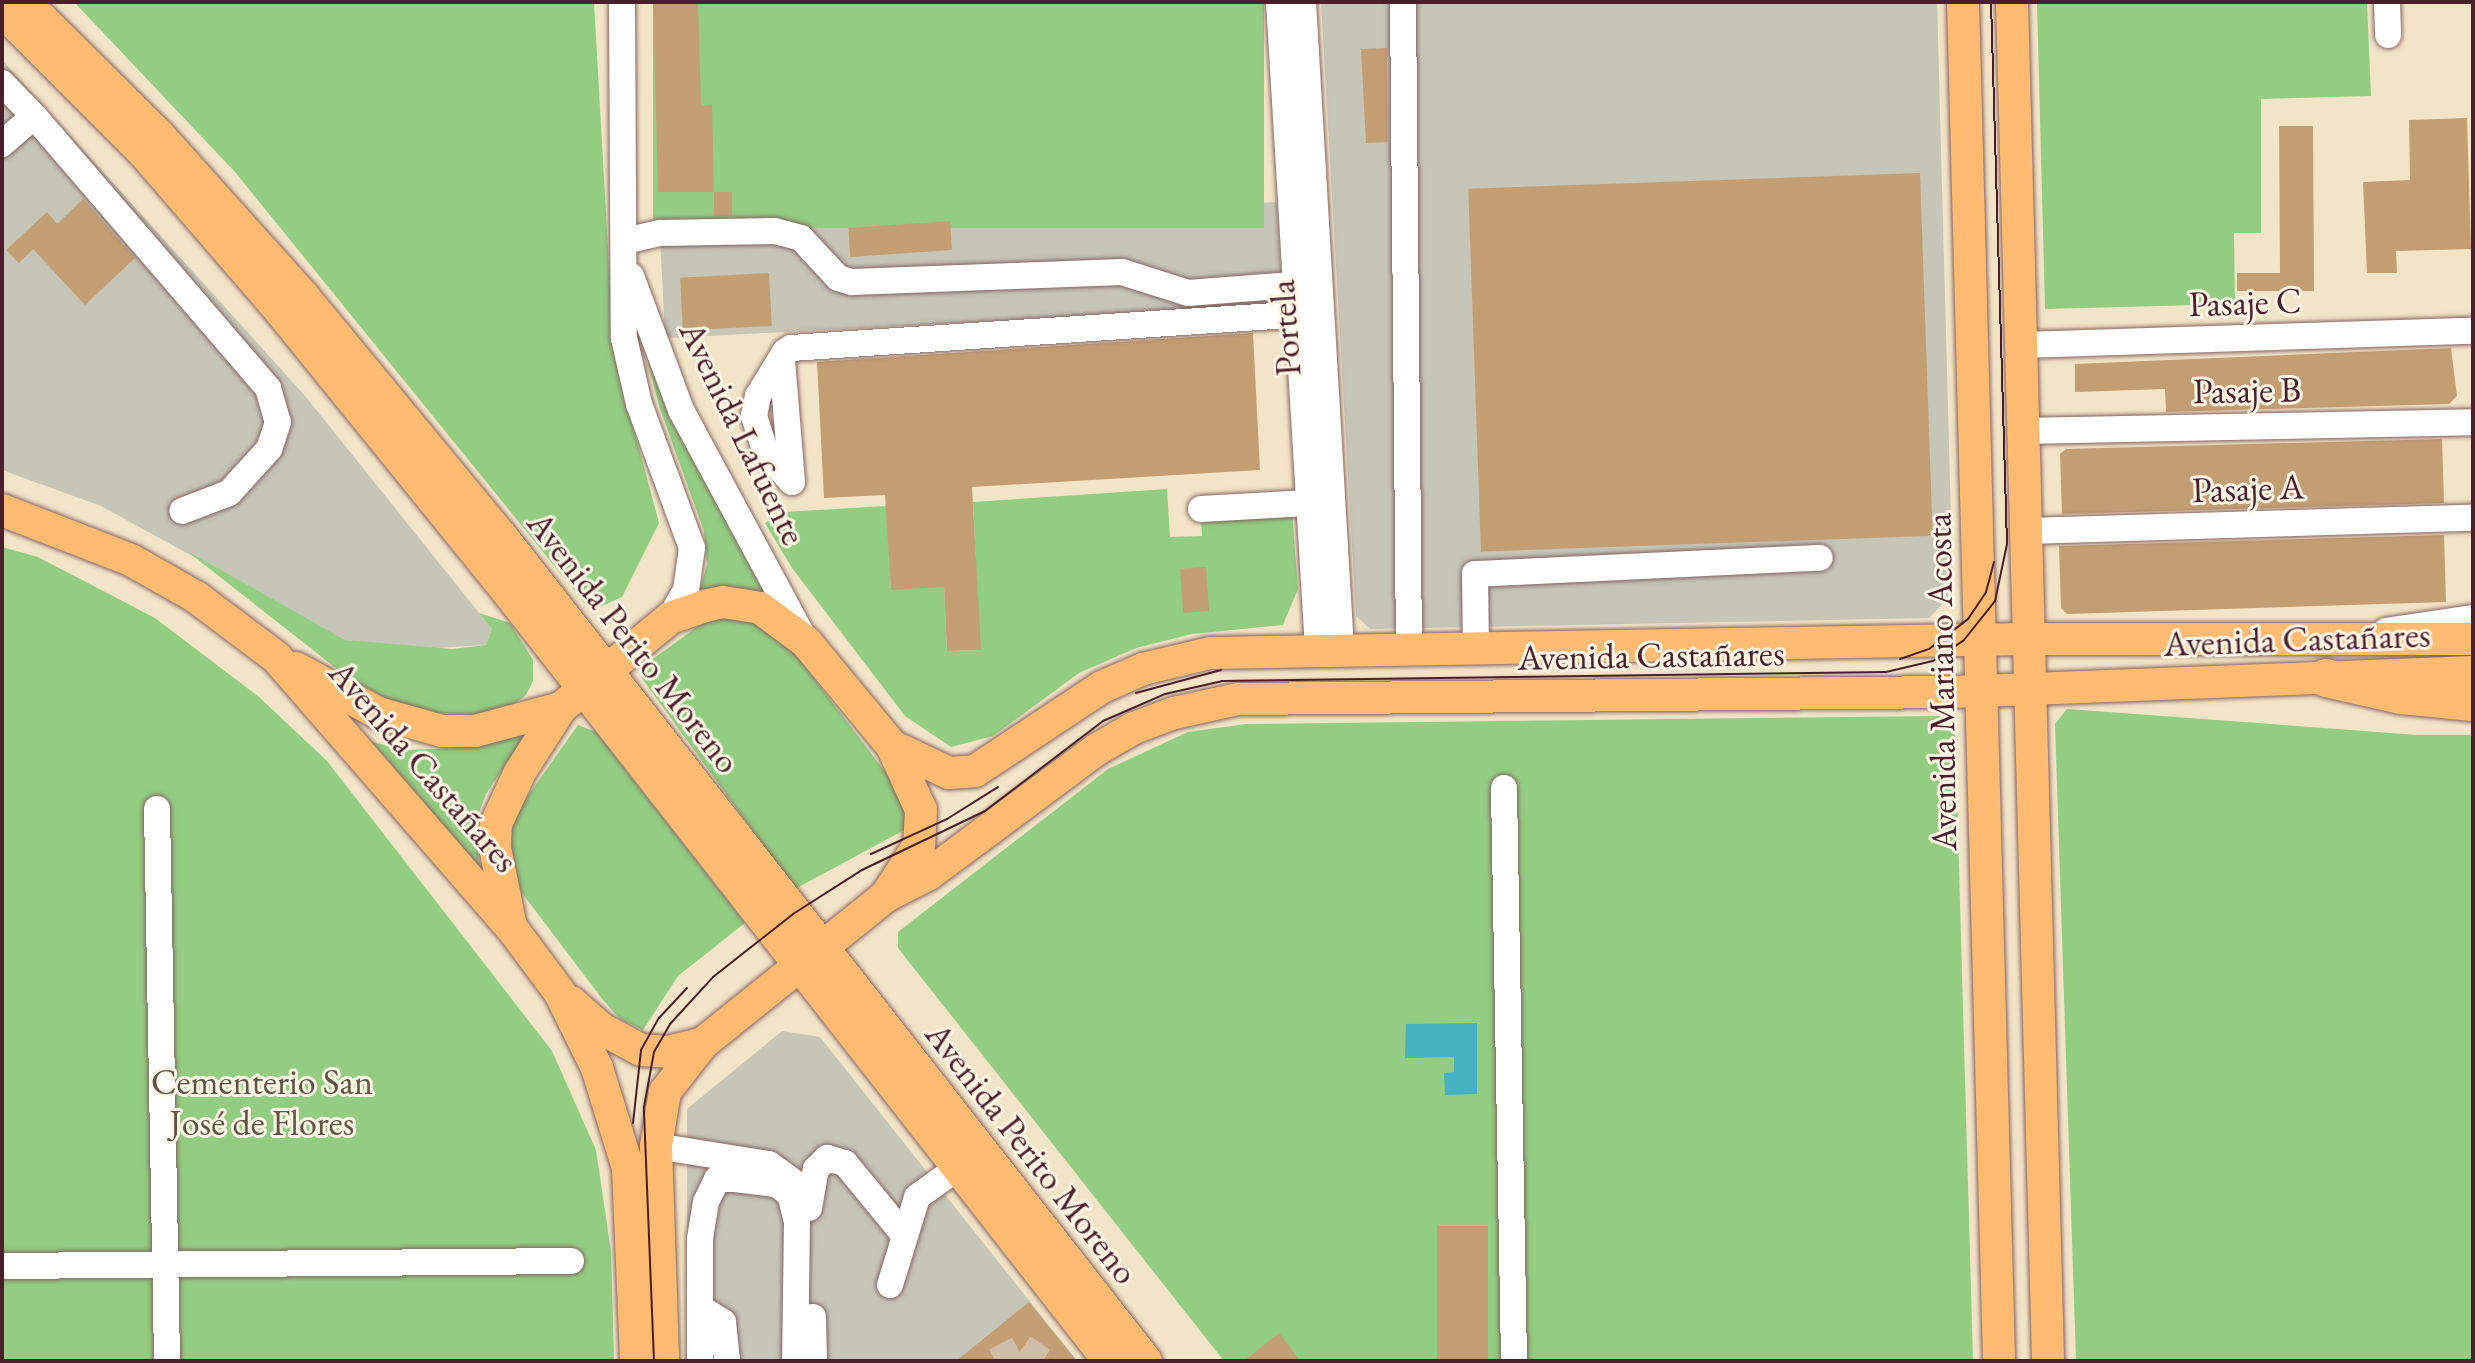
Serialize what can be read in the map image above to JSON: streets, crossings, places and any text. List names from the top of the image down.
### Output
{
  "streets": {
    "main road": ["Avenida Castañares", "Avenida Perito Moreno", "Avenida Mariano Acosta"],
    "street": [
      "Pasaje C",
      "Portela",
      "Pasaje B",
      "Avenida Lafuente",
      "Pasaje A"
    ]
  },
  "crossings": [
    ["Portela", "Avenida Castañares"],
    ["Avenida Castañares", "Avenida Perito Moreno"],
    ["Avenida Castañares", "Avenida Mariano Acosta"]
  ],
  "parks": ["Cementerio San José de Flores"]
}
